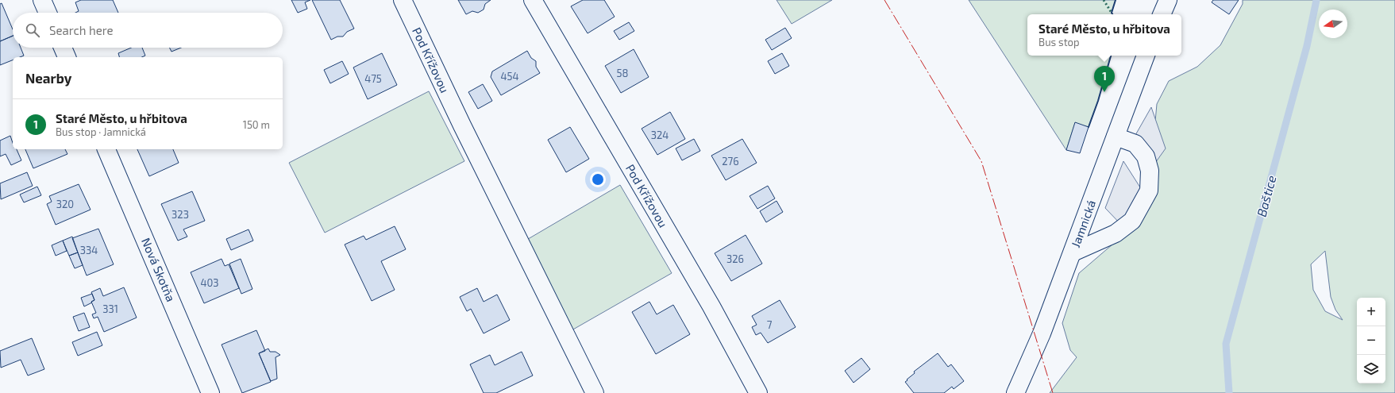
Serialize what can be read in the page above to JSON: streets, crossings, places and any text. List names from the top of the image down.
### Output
{
  "streets": {
    "street": ["Pod Křížovou", "Jamnická", "Nová Skotňa"]
  },
  "water": ["Baštice"],
  "house_numbers": [
    "58",
    "454",
    "475",
    "324",
    "276",
    "320",
    "323",
    "334",
    "326",
    "403",
    "331",
    "7"
  ],
  "north": "left",
  "page": {
    "search": "Search here",
    "popup": ["Staré Město, u hřbitova", "Bus stop"],
    "heading": "Nearby",
    "pins": "1",
    "list": [
      {
        "mark": "1",
        "name": "Staré Město, u hřbitova",
        "note": "Bus stop · Jamnická",
        "value": "150 m"
      }
    ],
    "map_buttons": ["+", "−"]
  }
}
